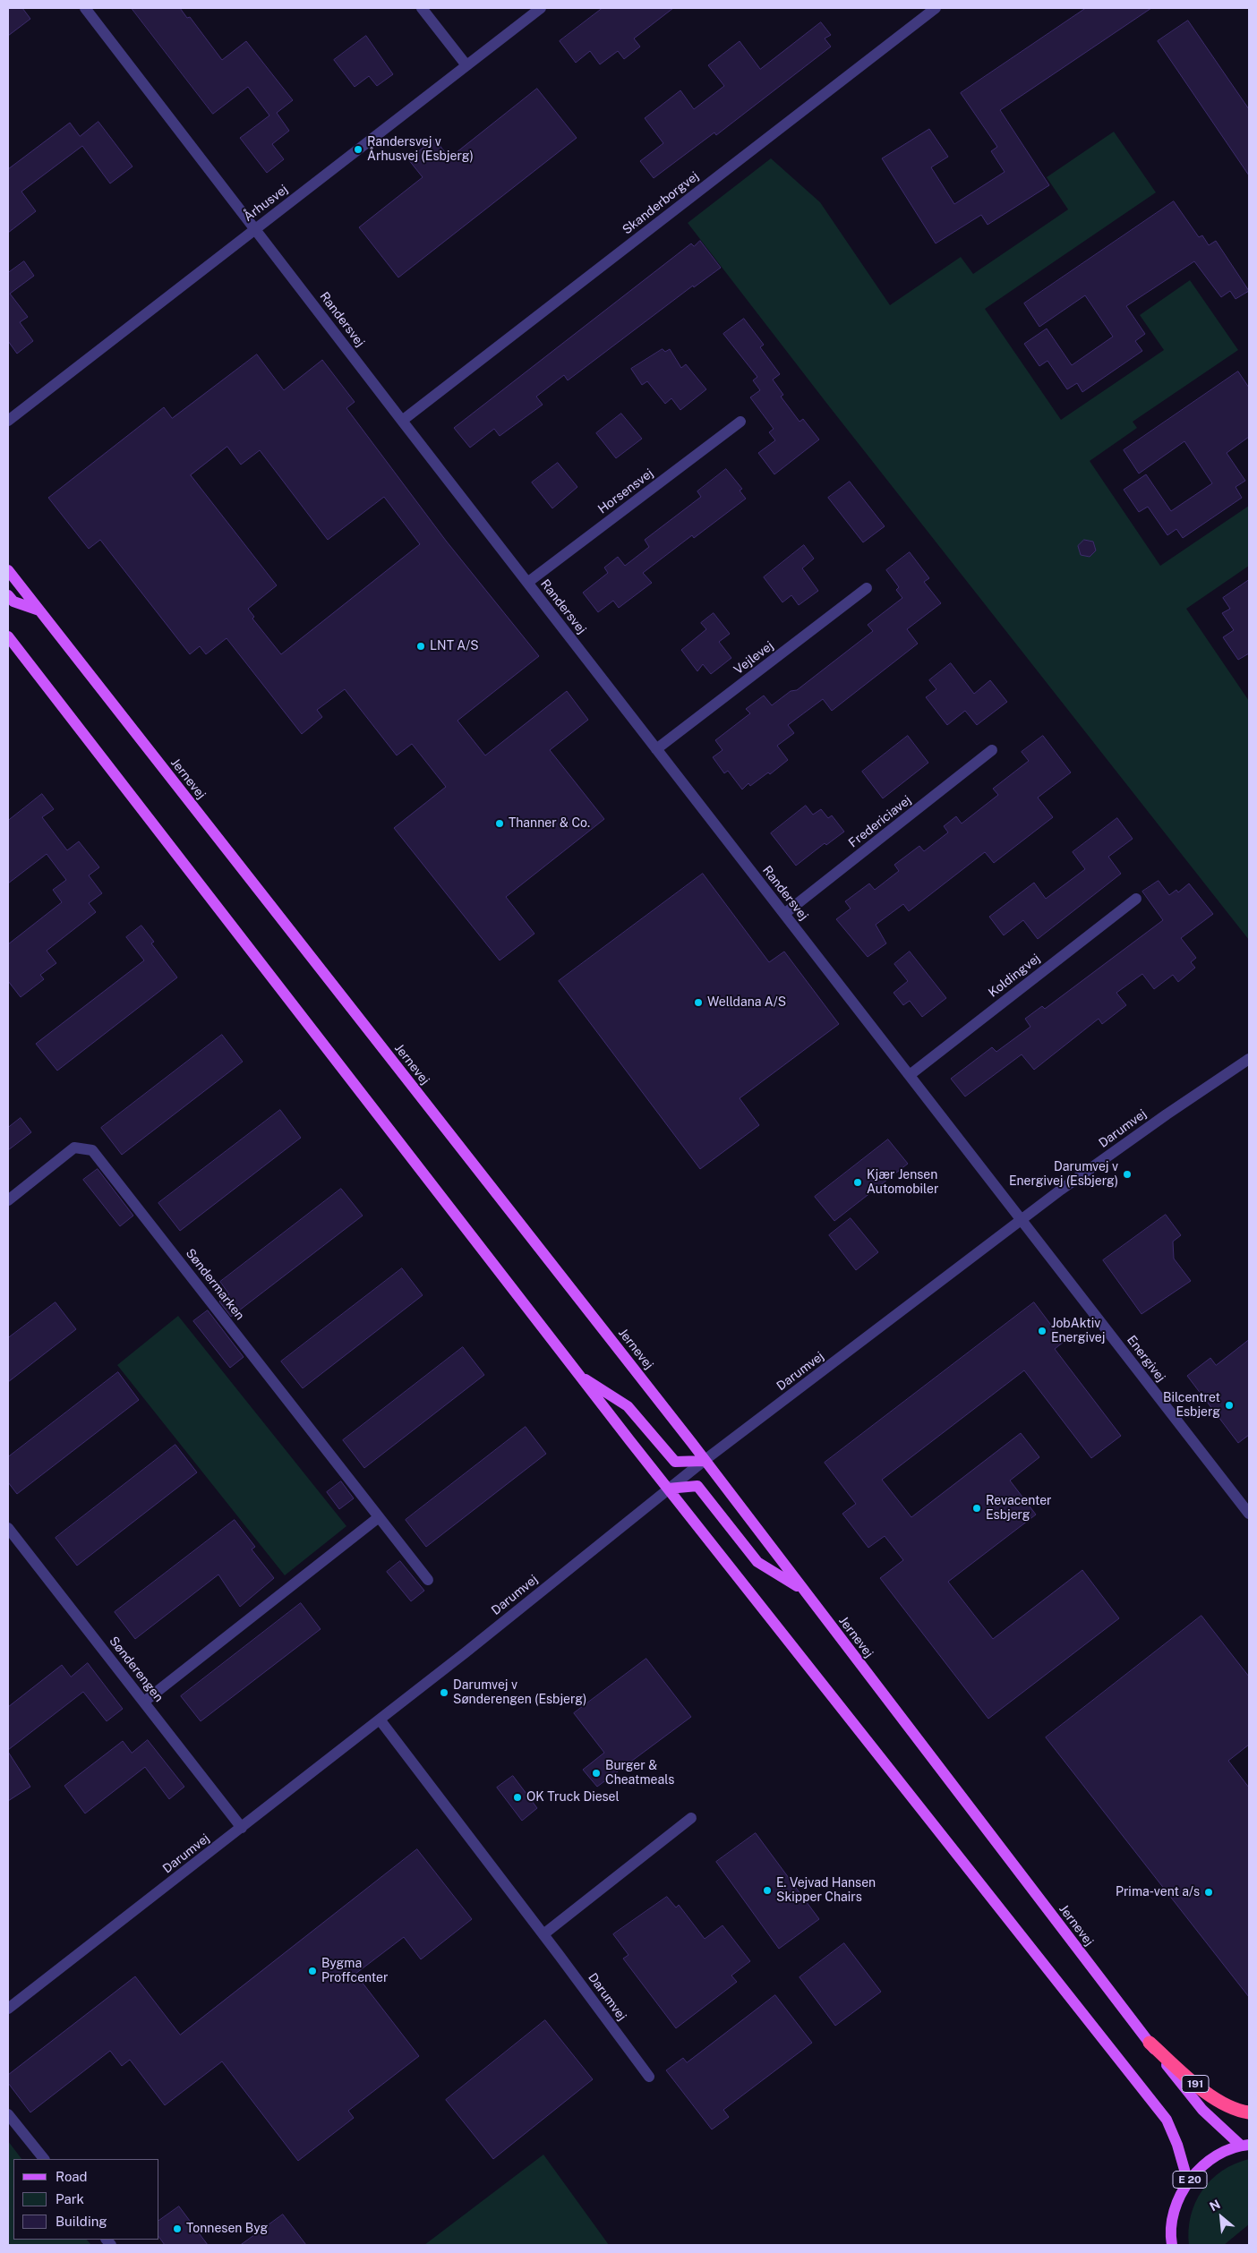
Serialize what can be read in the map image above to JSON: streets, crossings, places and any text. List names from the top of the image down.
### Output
{
  "streets": {
    "highway": ["191"],
    "main road": ["Jernevej", "E 20"],
    "street": [
      "Århusvej",
      "Skanderborgvej",
      "Randersvej",
      "Horsensvej",
      "Vejlevej",
      "Fredericiavej",
      "Koldingvej",
      "Darumvej",
      "Søndermarken",
      "Energivej",
      "Sønderengen"
    ]
  },
  "crossings": [
    ["Århusvej", "Randersvej"],
    ["Skanderborgvej", "Randersvej"],
    ["Randersvej", "Horsensvej"],
    ["Randersvej", "Vejlevej"],
    ["Randersvej", "Fredericiavej"],
    ["Randersvej", "Koldingvej"],
    ["Randersvej", "Darumvej"],
    ["Randersvej", "Energivej"],
    ["Jernevej", "Darumvej"],
    ["Jernevej", "191"],
    ["Jernevej", "E 20"],
    ["Darumvej", "Energivej"],
    ["Darumvej", "Sønderengen"]
  ],
  "places": [
    "Randersvej v Århusvej (Esbjerg)",
    "LNT A/S",
    "Thanner & Co.",
    "Welldana A/S",
    "Darumvej v Energivej (Esbjerg)",
    "Kjær Jensen Automobiler",
    "JobAktiv Energivej",
    "Bilcentret Esbjerg",
    "Revacenter Esbjerg",
    "Darumvej v Sønderengen (Esbjerg)",
    "Burger & Cheatmeals",
    "OK Truck Diesel",
    "E. Vejvad Hansen Skipper Chairs",
    "Prima-vent a/s",
    "Bygma Proffcenter",
    "Tonnesen Byg"
  ],
  "legend": ["Road", "Park", "Building"],
  "north": "top left"
}
